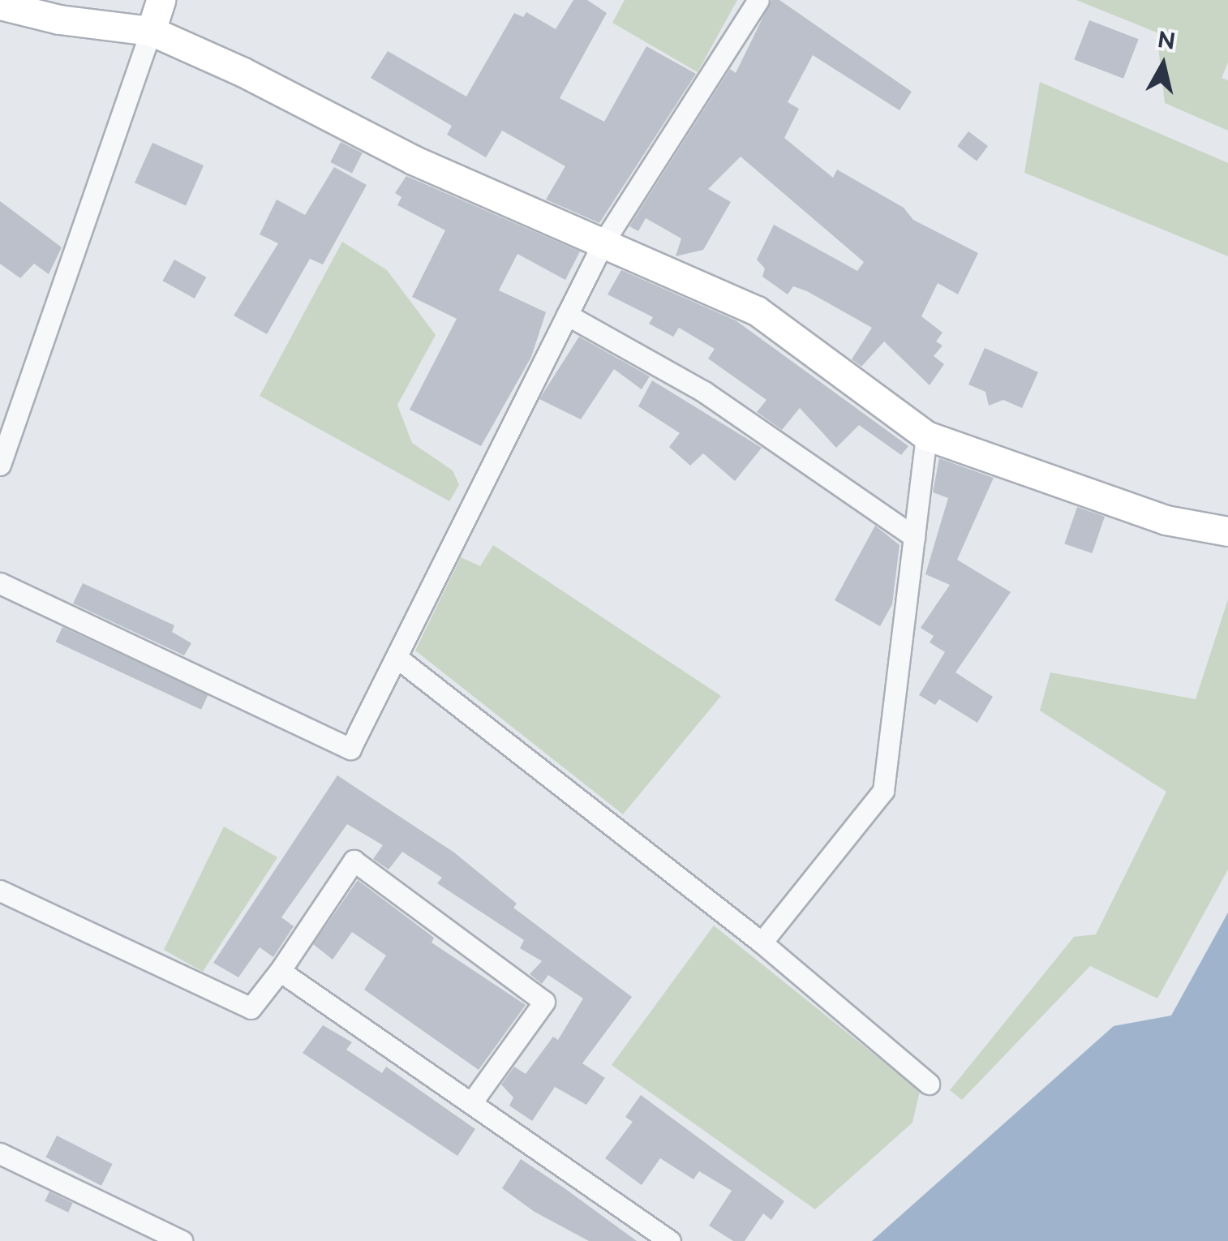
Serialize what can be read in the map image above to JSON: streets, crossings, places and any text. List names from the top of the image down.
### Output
{
  "north": "top"
}
